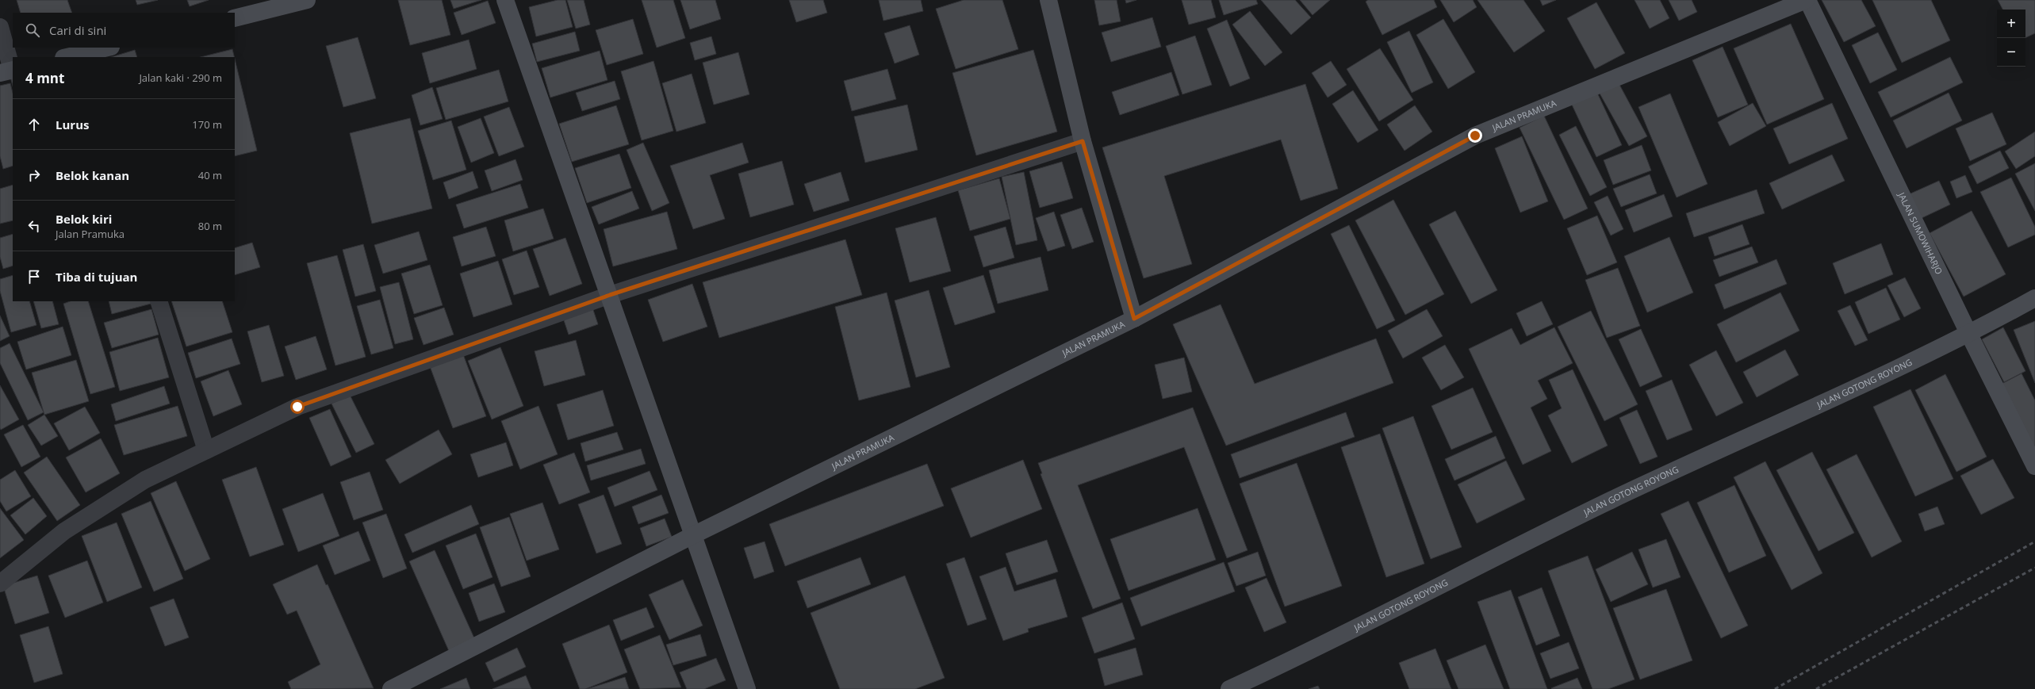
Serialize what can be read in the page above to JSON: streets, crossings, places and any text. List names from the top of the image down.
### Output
{
  "streets": {
    "street": ["JALAN PRAMUKA", "JALAN SUMOWIHARJO", "JALAN GOTONG ROYONG"]
  },
  "crossings": [
    ["JALAN PRAMUKA", "JALAN SUMOWIHARJO"],
    ["JALAN SUMOWIHARJO", "JALAN GOTONG ROYONG"]
  ],
  "page": {
    "map_buttons": ["+", "−"],
    "search": "Cari di sini",
    "heading": ["4 mnt", "Jalan kaki · 290 m"],
    "list": [
      ["Lurus", "170 m"],
      ["Belok kanan", "40 m"],
      ["Belok kiri", "Jalan Pramuka", "80 m"],
      "Tiba di tujuan"
    ]
  }
}
